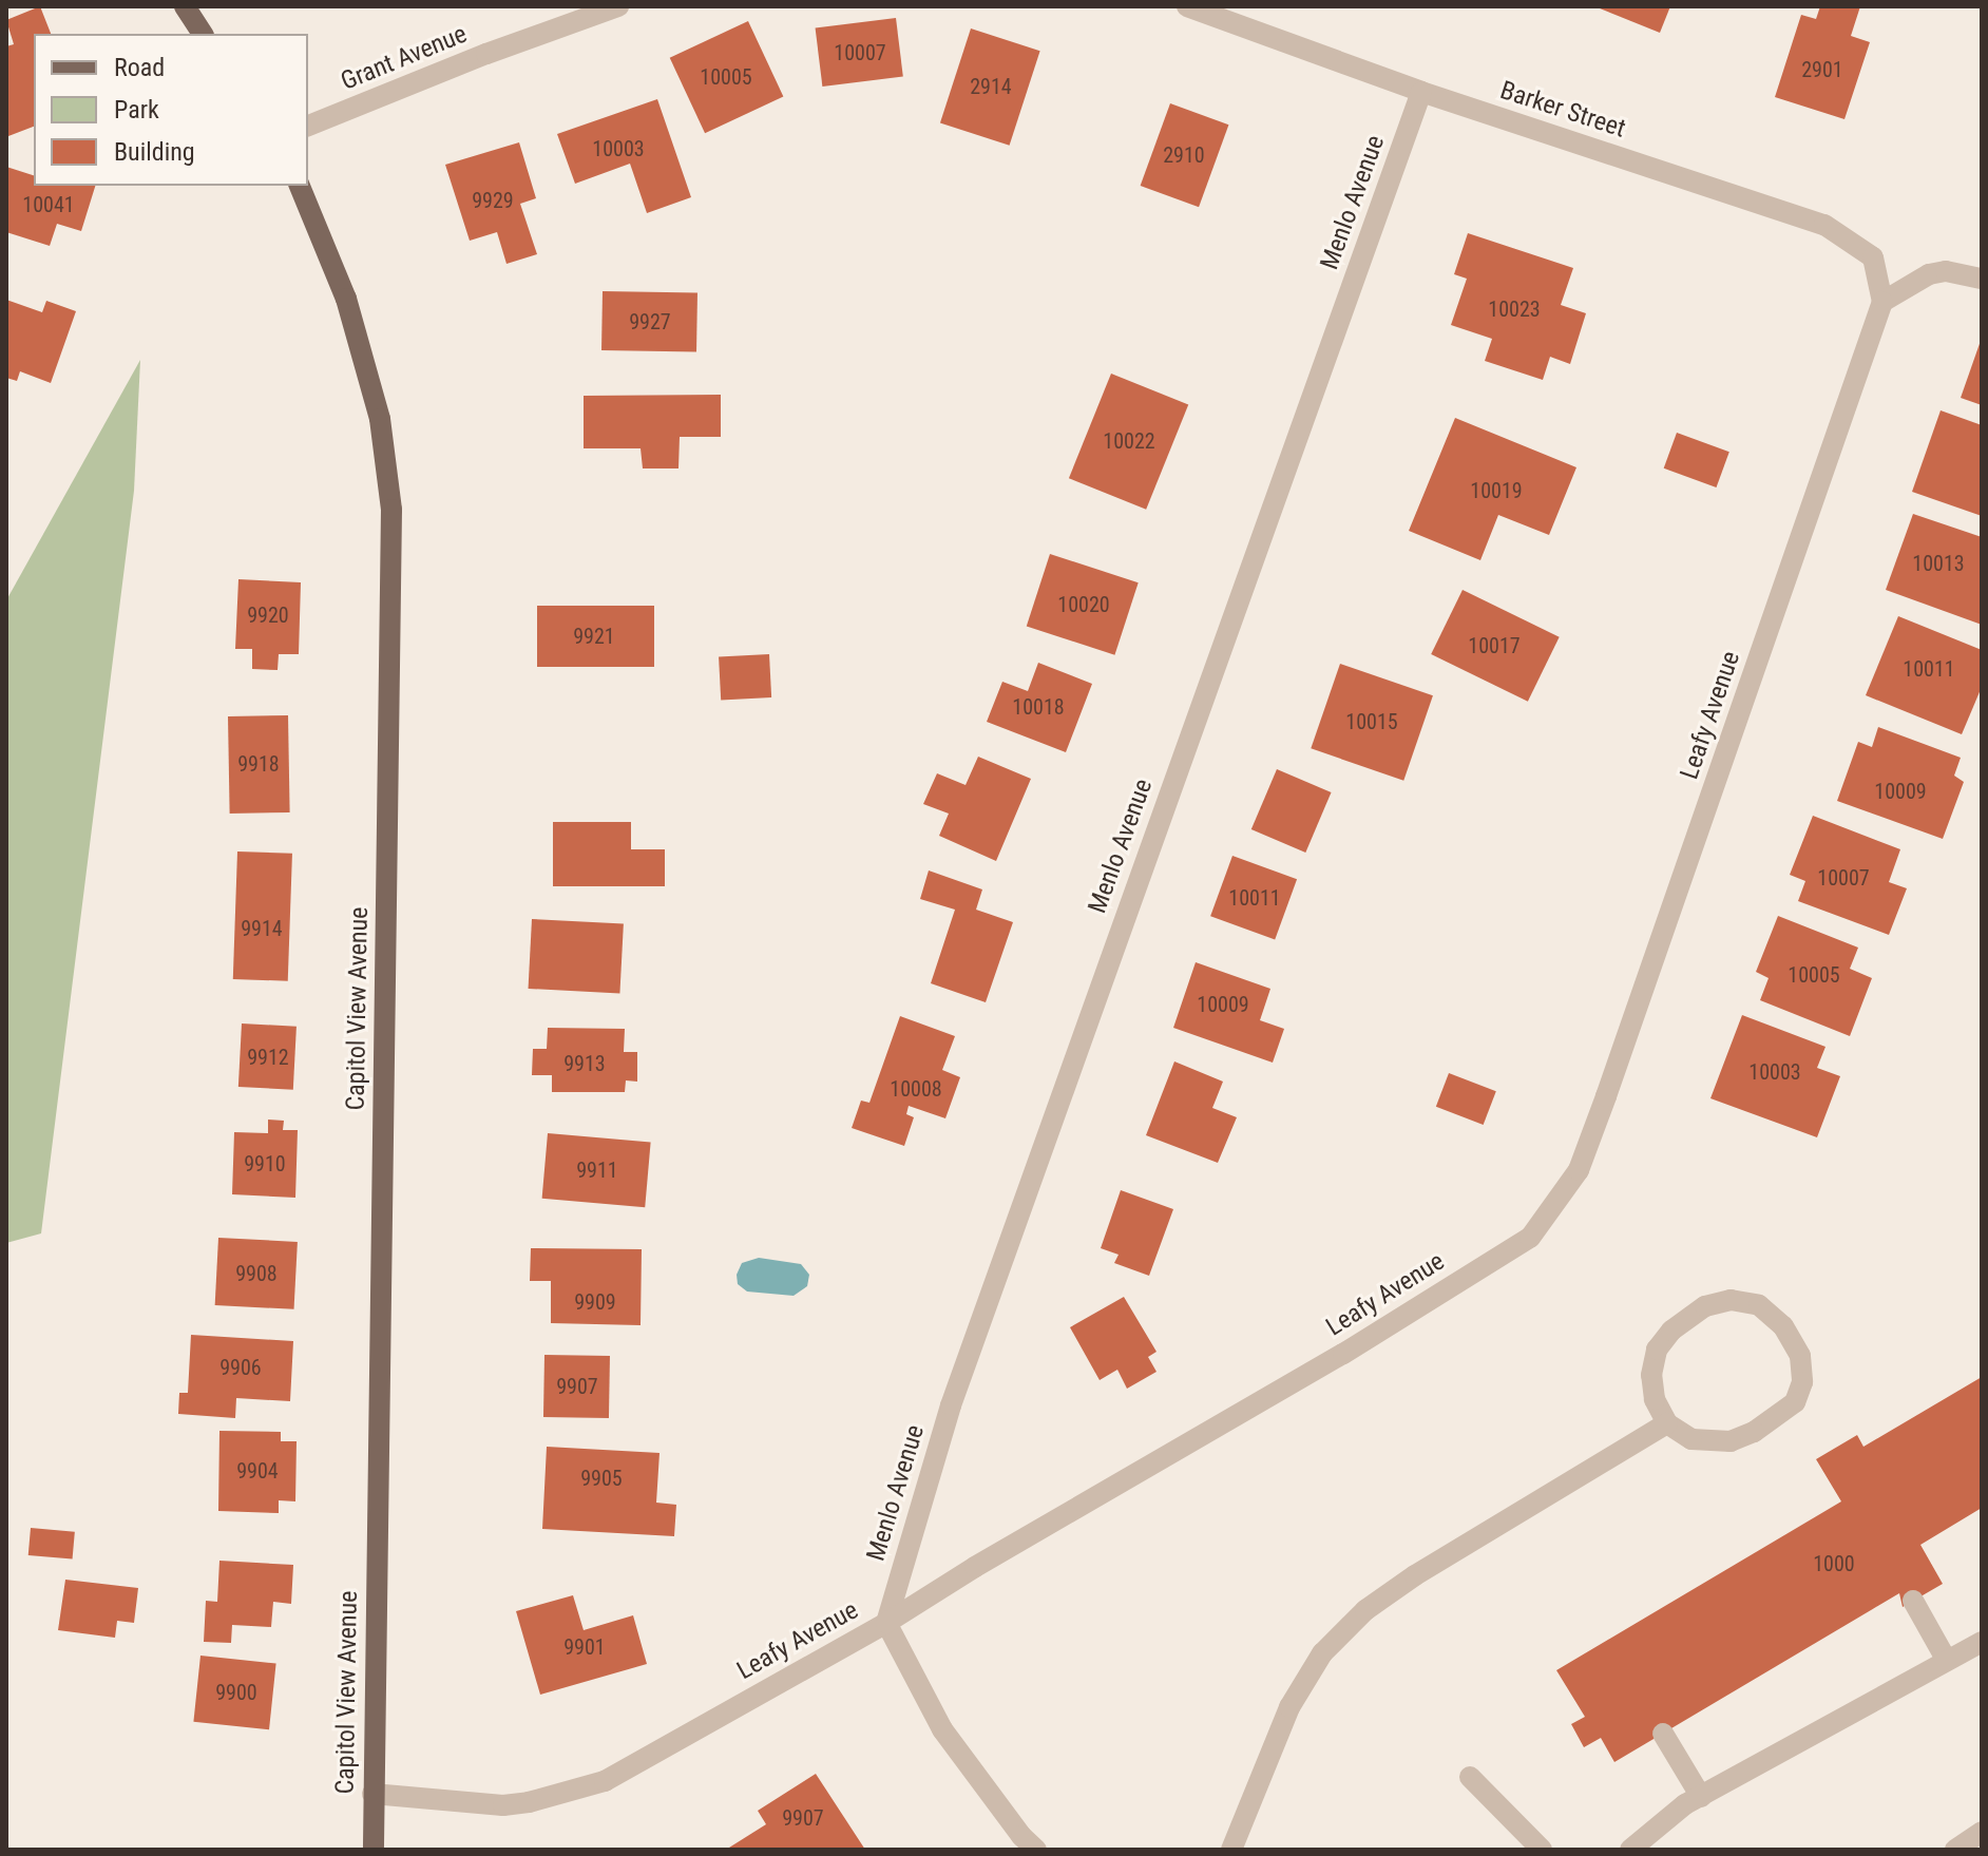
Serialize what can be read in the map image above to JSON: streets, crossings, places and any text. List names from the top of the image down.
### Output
{
  "streets": {
    "main road": ["Capitol View Avenue"],
    "street": [
      "Grant Avenue",
      "Barker Street",
      "Menlo Avenue",
      "Leafy Avenue"
    ]
  },
  "crossings": [
    ["Barker Street", "Menlo Avenue"],
    ["Barker Street", "Leafy Avenue"],
    ["Menlo Avenue", "Leafy Avenue"],
    ["Leafy Avenue", "Capitol View Avenue"]
  ],
  "house_numbers": [
    "10007",
    "2901",
    "10005",
    "2914",
    "10003",
    "2910",
    "9929",
    "10041",
    "10023",
    "9927",
    "10022",
    "10019",
    "10013",
    "10020",
    "9920",
    "9921",
    "10017",
    "10011",
    "10018",
    "10015",
    "9918",
    "10009",
    "10007",
    "10011",
    "9914",
    "10005",
    "10009",
    "9912",
    "9913",
    "10003",
    "10008",
    "9910",
    "9911",
    "9908",
    "9909",
    "9906",
    "9907",
    "9904",
    "9905",
    "1000",
    "9901",
    "9900",
    "9907"
  ],
  "legend": ["Road", "Park", "Building"]
}
